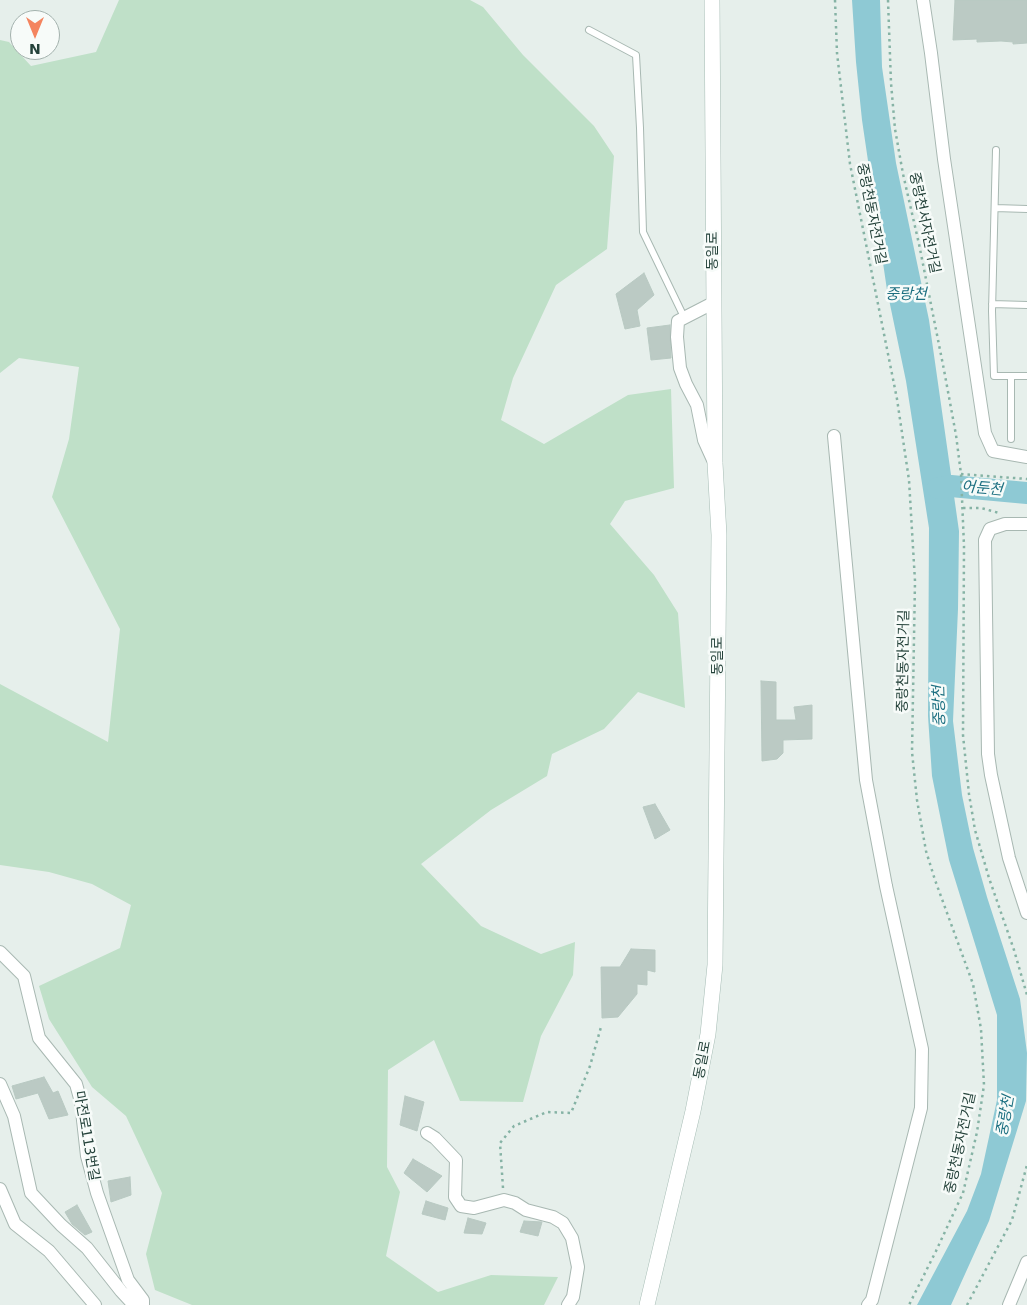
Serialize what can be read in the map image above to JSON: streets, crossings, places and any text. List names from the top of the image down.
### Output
{
  "streets": {
    "street": ["동일로", "마전로113번길"],
    "path": ["중랑천동자전거길", "중랑천서자전거길"]
  },
  "water": ["중랑천", "어둔천"],
  "north": "bottom"
}
